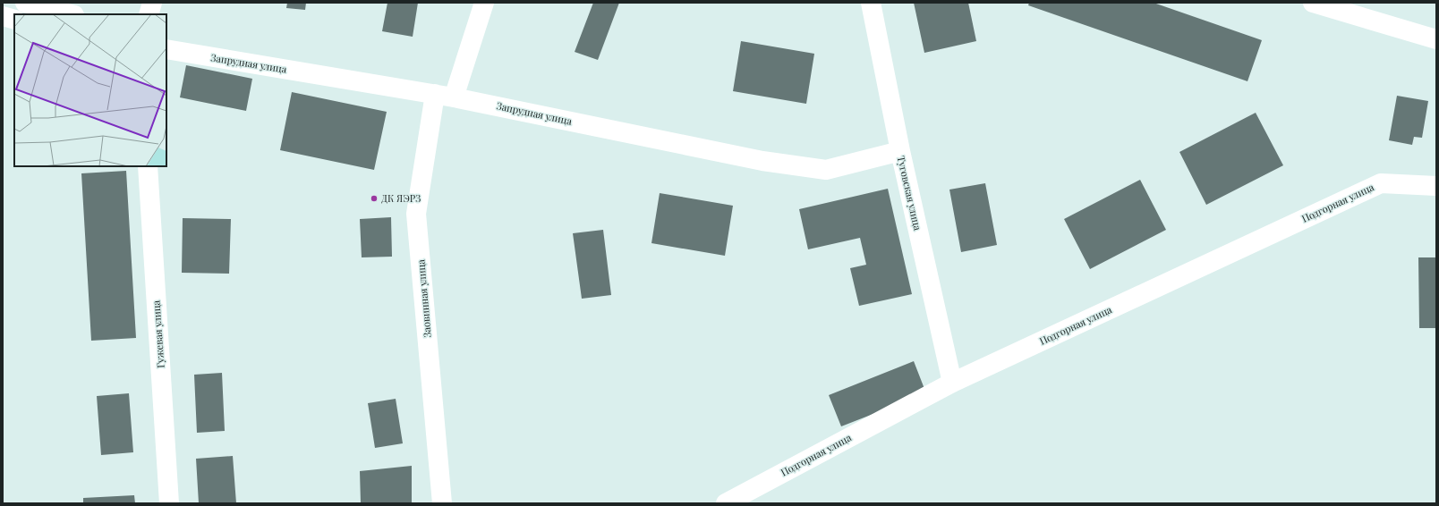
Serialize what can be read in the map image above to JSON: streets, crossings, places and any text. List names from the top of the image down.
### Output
{
  "streets": {
    "street": [
      "Запрудная улица",
      "Туговская улица",
      "Подгорная улица",
      "Заовинная улица",
      "Гужевая улица"
    ]
  },
  "crossings": [
    ["Запрудная улица", "Туговская улица"],
    ["Запрудная улица", "Заовинная улица"],
    ["Туговская улица", "Подгорная улица"]
  ],
  "places": ["ДК ЯЭРЗ"]
}
